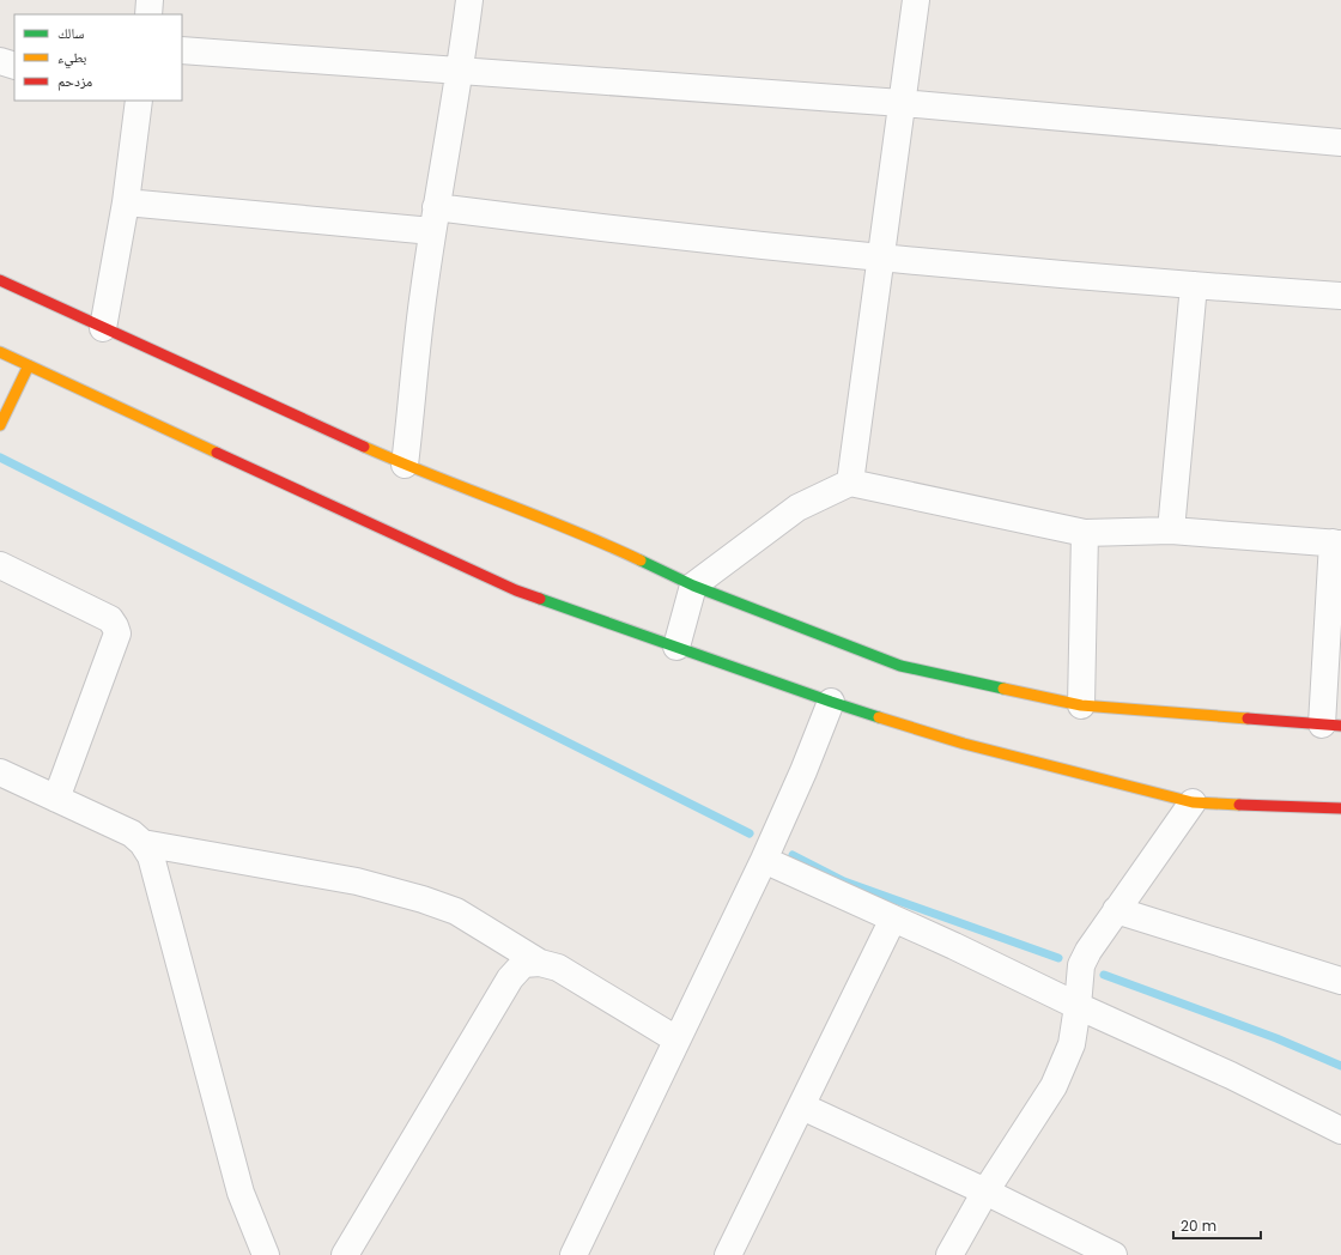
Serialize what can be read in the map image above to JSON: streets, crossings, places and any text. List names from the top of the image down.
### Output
{
  "legend": ["سالك", "بطيء", "مزدحم"],
  "scale_bar": "20 m"
}
